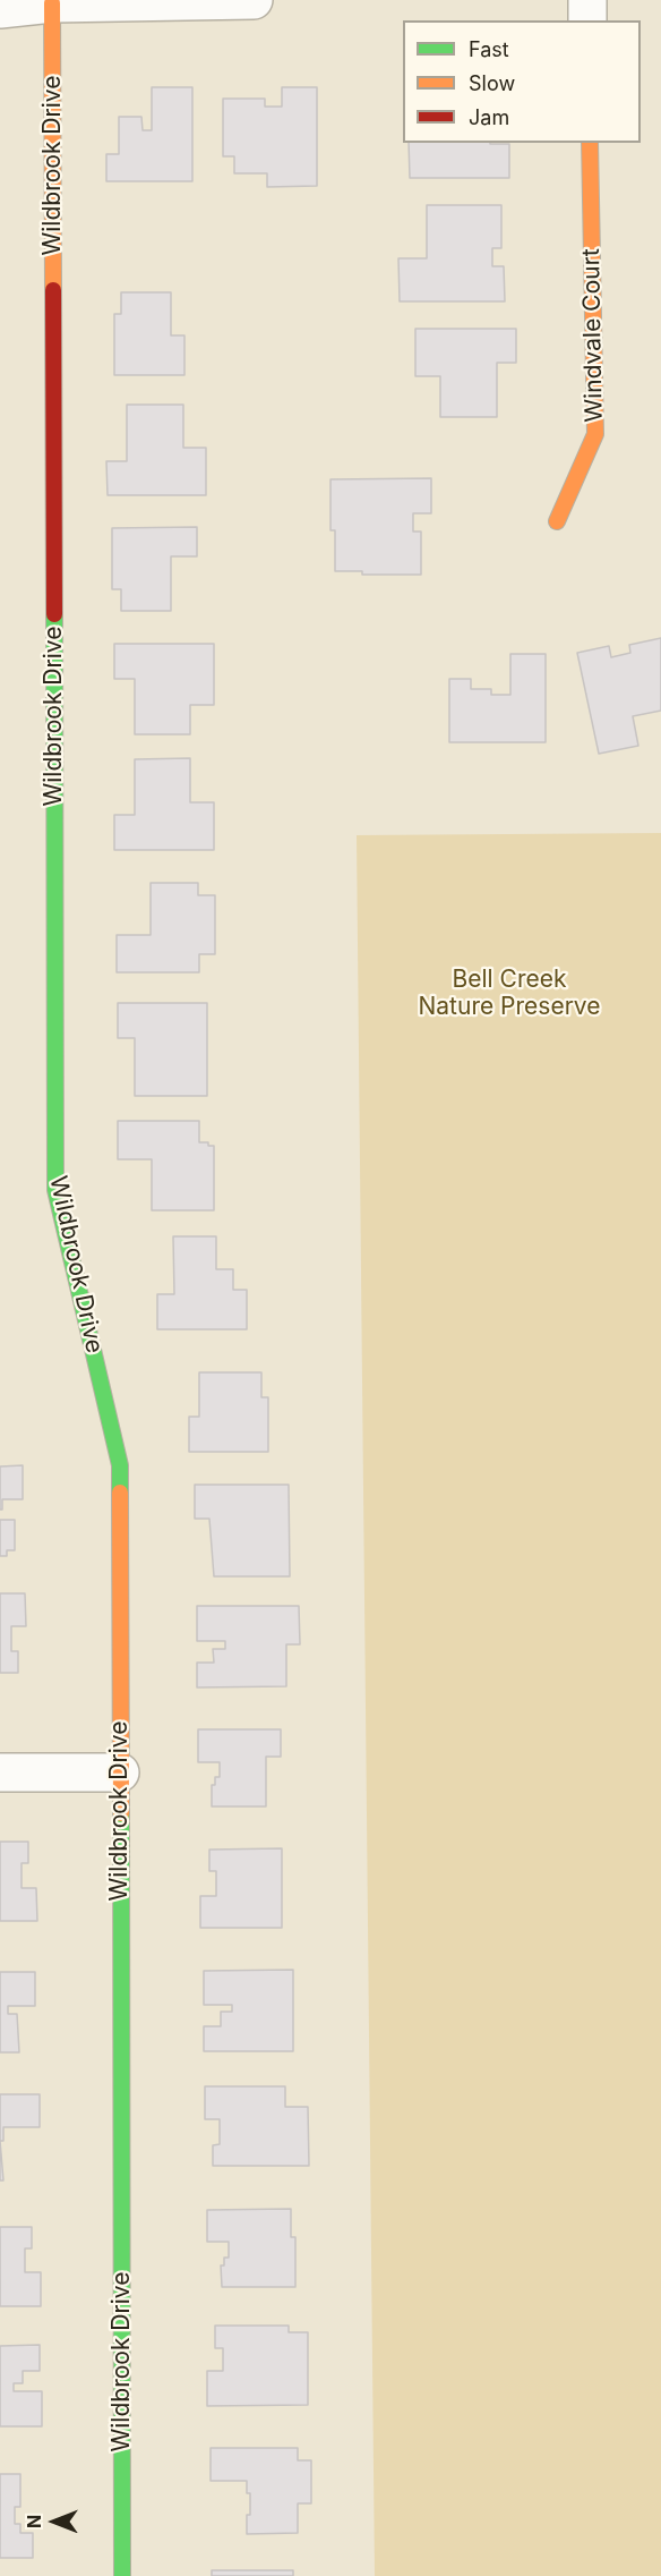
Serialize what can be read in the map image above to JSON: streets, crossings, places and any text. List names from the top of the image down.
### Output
{
  "streets": {
    "street": ["Wildbrook Drive", "Windvale Court"]
  },
  "parks": ["Bell Creek Nature Preserve"],
  "legend": ["Fast", "Slow", "Jam"],
  "north": "left"
}
